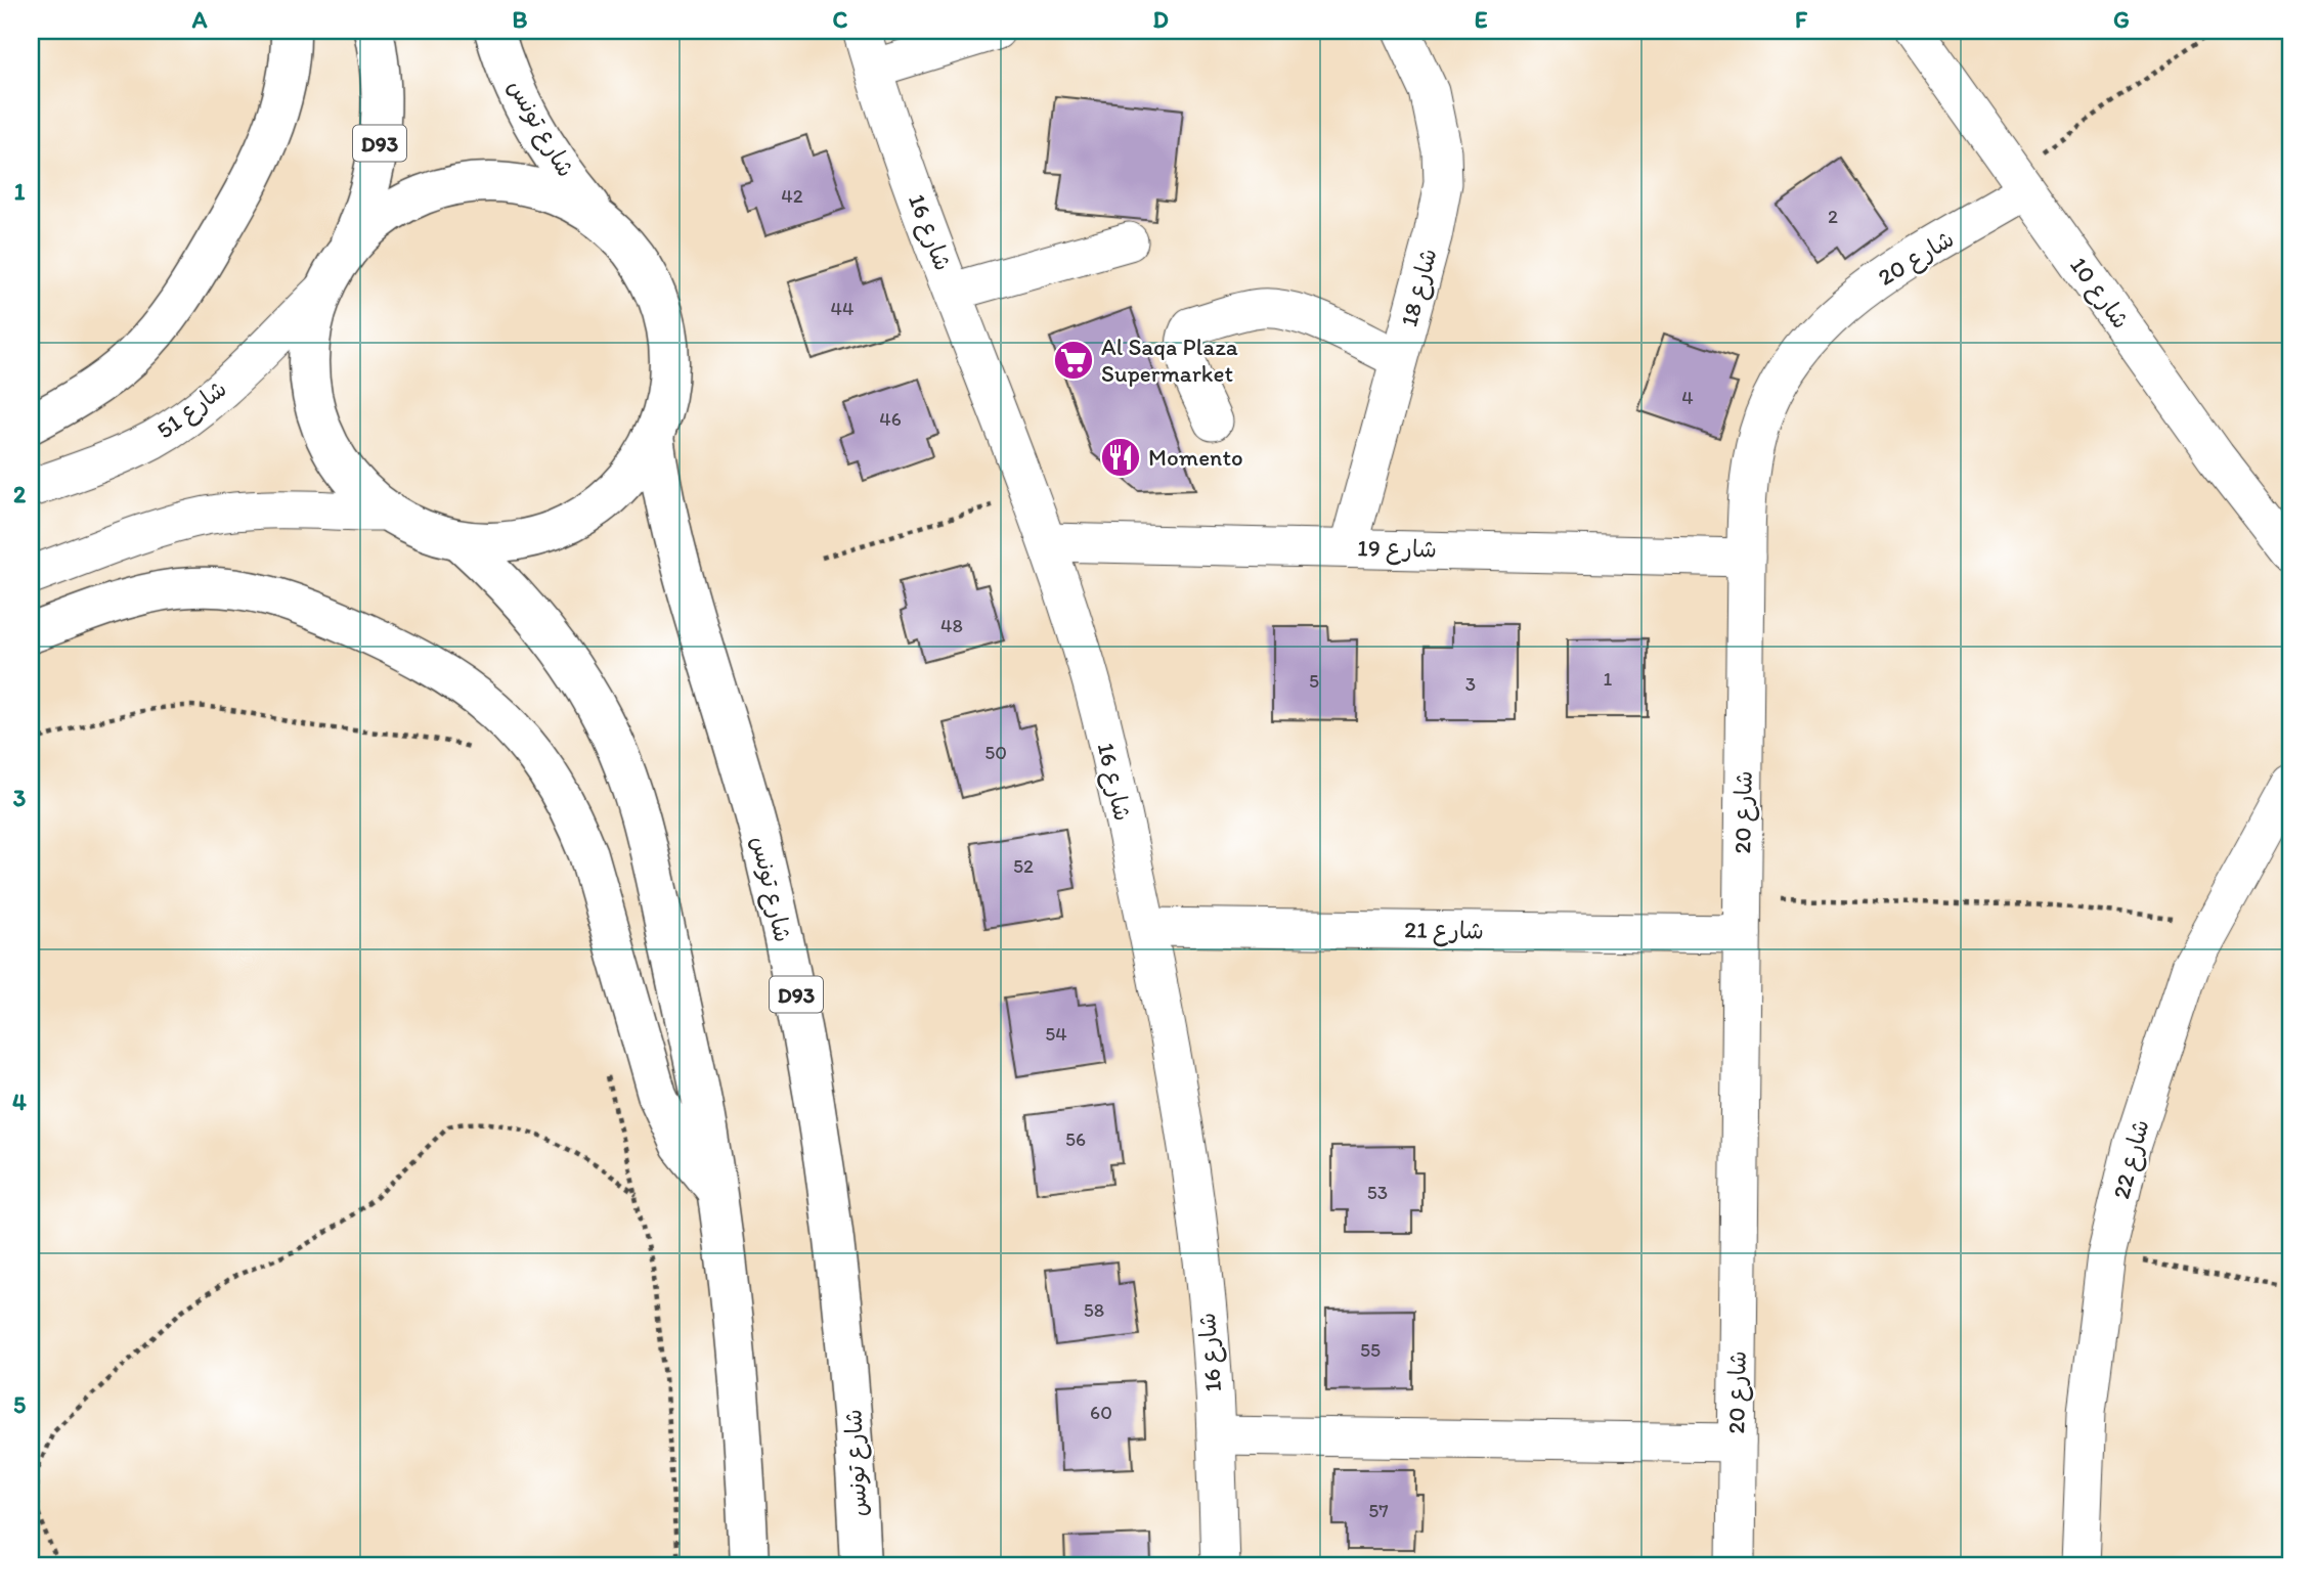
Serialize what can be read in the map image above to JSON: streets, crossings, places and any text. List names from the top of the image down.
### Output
{
  "streets": {
    "main road": ["شارع تونس", "D93"],
    "street": [
      "شارع 16",
      "شارع 20",
      "شارع 18",
      "شارع 10",
      "شارع 51",
      "شارع 19",
      "شارع 21",
      "شارع 22"
    ]
  },
  "crossings": [
    ["شارع 16", "شارع 19"],
    ["شارع 16", "شارع 21"],
    ["شارع 20", "شارع 10"],
    ["شارع 20", "شارع 19"],
    ["شارع 20", "شارع 21"],
    ["شارع 18", "شارع 19"]
  ],
  "places": {
    "supermarket": ["Al Saqa Plaza Supermarket"],
    "restaurant": ["Momento"]
  },
  "house_numbers": [
    "42",
    "2",
    "44",
    "4",
    "46",
    "48",
    "1",
    "5",
    "3",
    "50",
    "52",
    "54",
    "56",
    "53",
    "58",
    "55",
    "60",
    "57"
  ],
  "grid": {
    "columns": [
      "A",
      "B",
      "C",
      "D",
      "E",
      "F",
      "G"
    ],
    "rows": [
      "1",
      "2",
      "3",
      "4",
      "5"
    ]
  }
}
